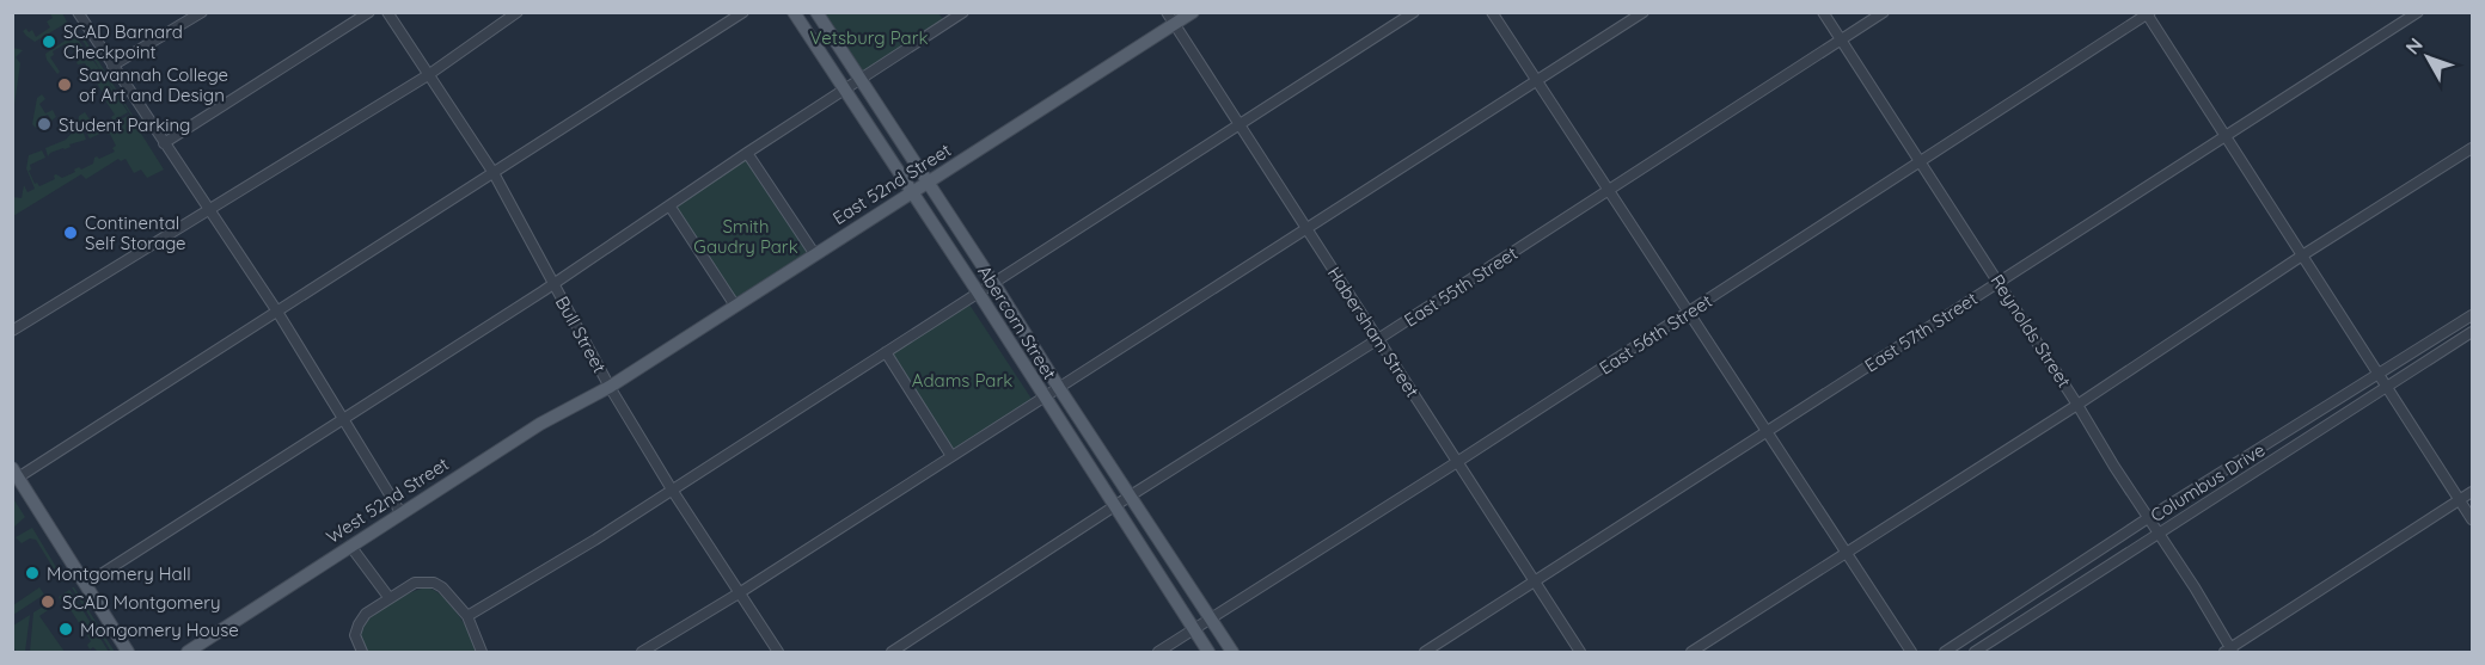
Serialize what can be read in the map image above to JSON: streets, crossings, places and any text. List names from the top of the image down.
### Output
{
  "streets": {
    "main road": ["East 52nd Street", "Abercorn Street", "West 52nd Street"],
    "street": [
      "East 55th Street",
      "Reynolds Street",
      "Habersham Street",
      "East 57th Street",
      "Bull Street",
      "East 56th Street",
      "Columbus Drive"
    ]
  },
  "crossings": [
    ["East 52nd Street", "Abercorn Street"],
    ["East 52nd Street", "Habersham Street"],
    ["East 52nd Street", "Bull Street"],
    ["East 52nd Street", "West 52nd Street"],
    ["East 55th Street", "Abercorn Street"],
    ["East 55th Street", "Reynolds Street"],
    ["East 55th Street", "Habersham Street"],
    ["Abercorn Street", "East 56th Street"],
    ["Reynolds Street", "East 57th Street"],
    ["Reynolds Street", "East 56th Street"],
    ["Reynolds Street", "Columbus Drive"],
    ["Habersham Street", "East 57th Street"],
    ["Habersham Street", "East 56th Street"],
    ["Bull Street", "West 52nd Street"]
  ],
  "parks": ["Vetsburg Park", "Smith Gaudry Park", "Adams Park"],
  "places": [
    "SCAD Barnard Checkpoint",
    "Savannah College of Art and Design",
    "Student Parking",
    "Continental Self Storage",
    "Montgomery Hall",
    "SCAD Montgomery",
    "Mongomery House"
  ],
  "north": "top left"
}
